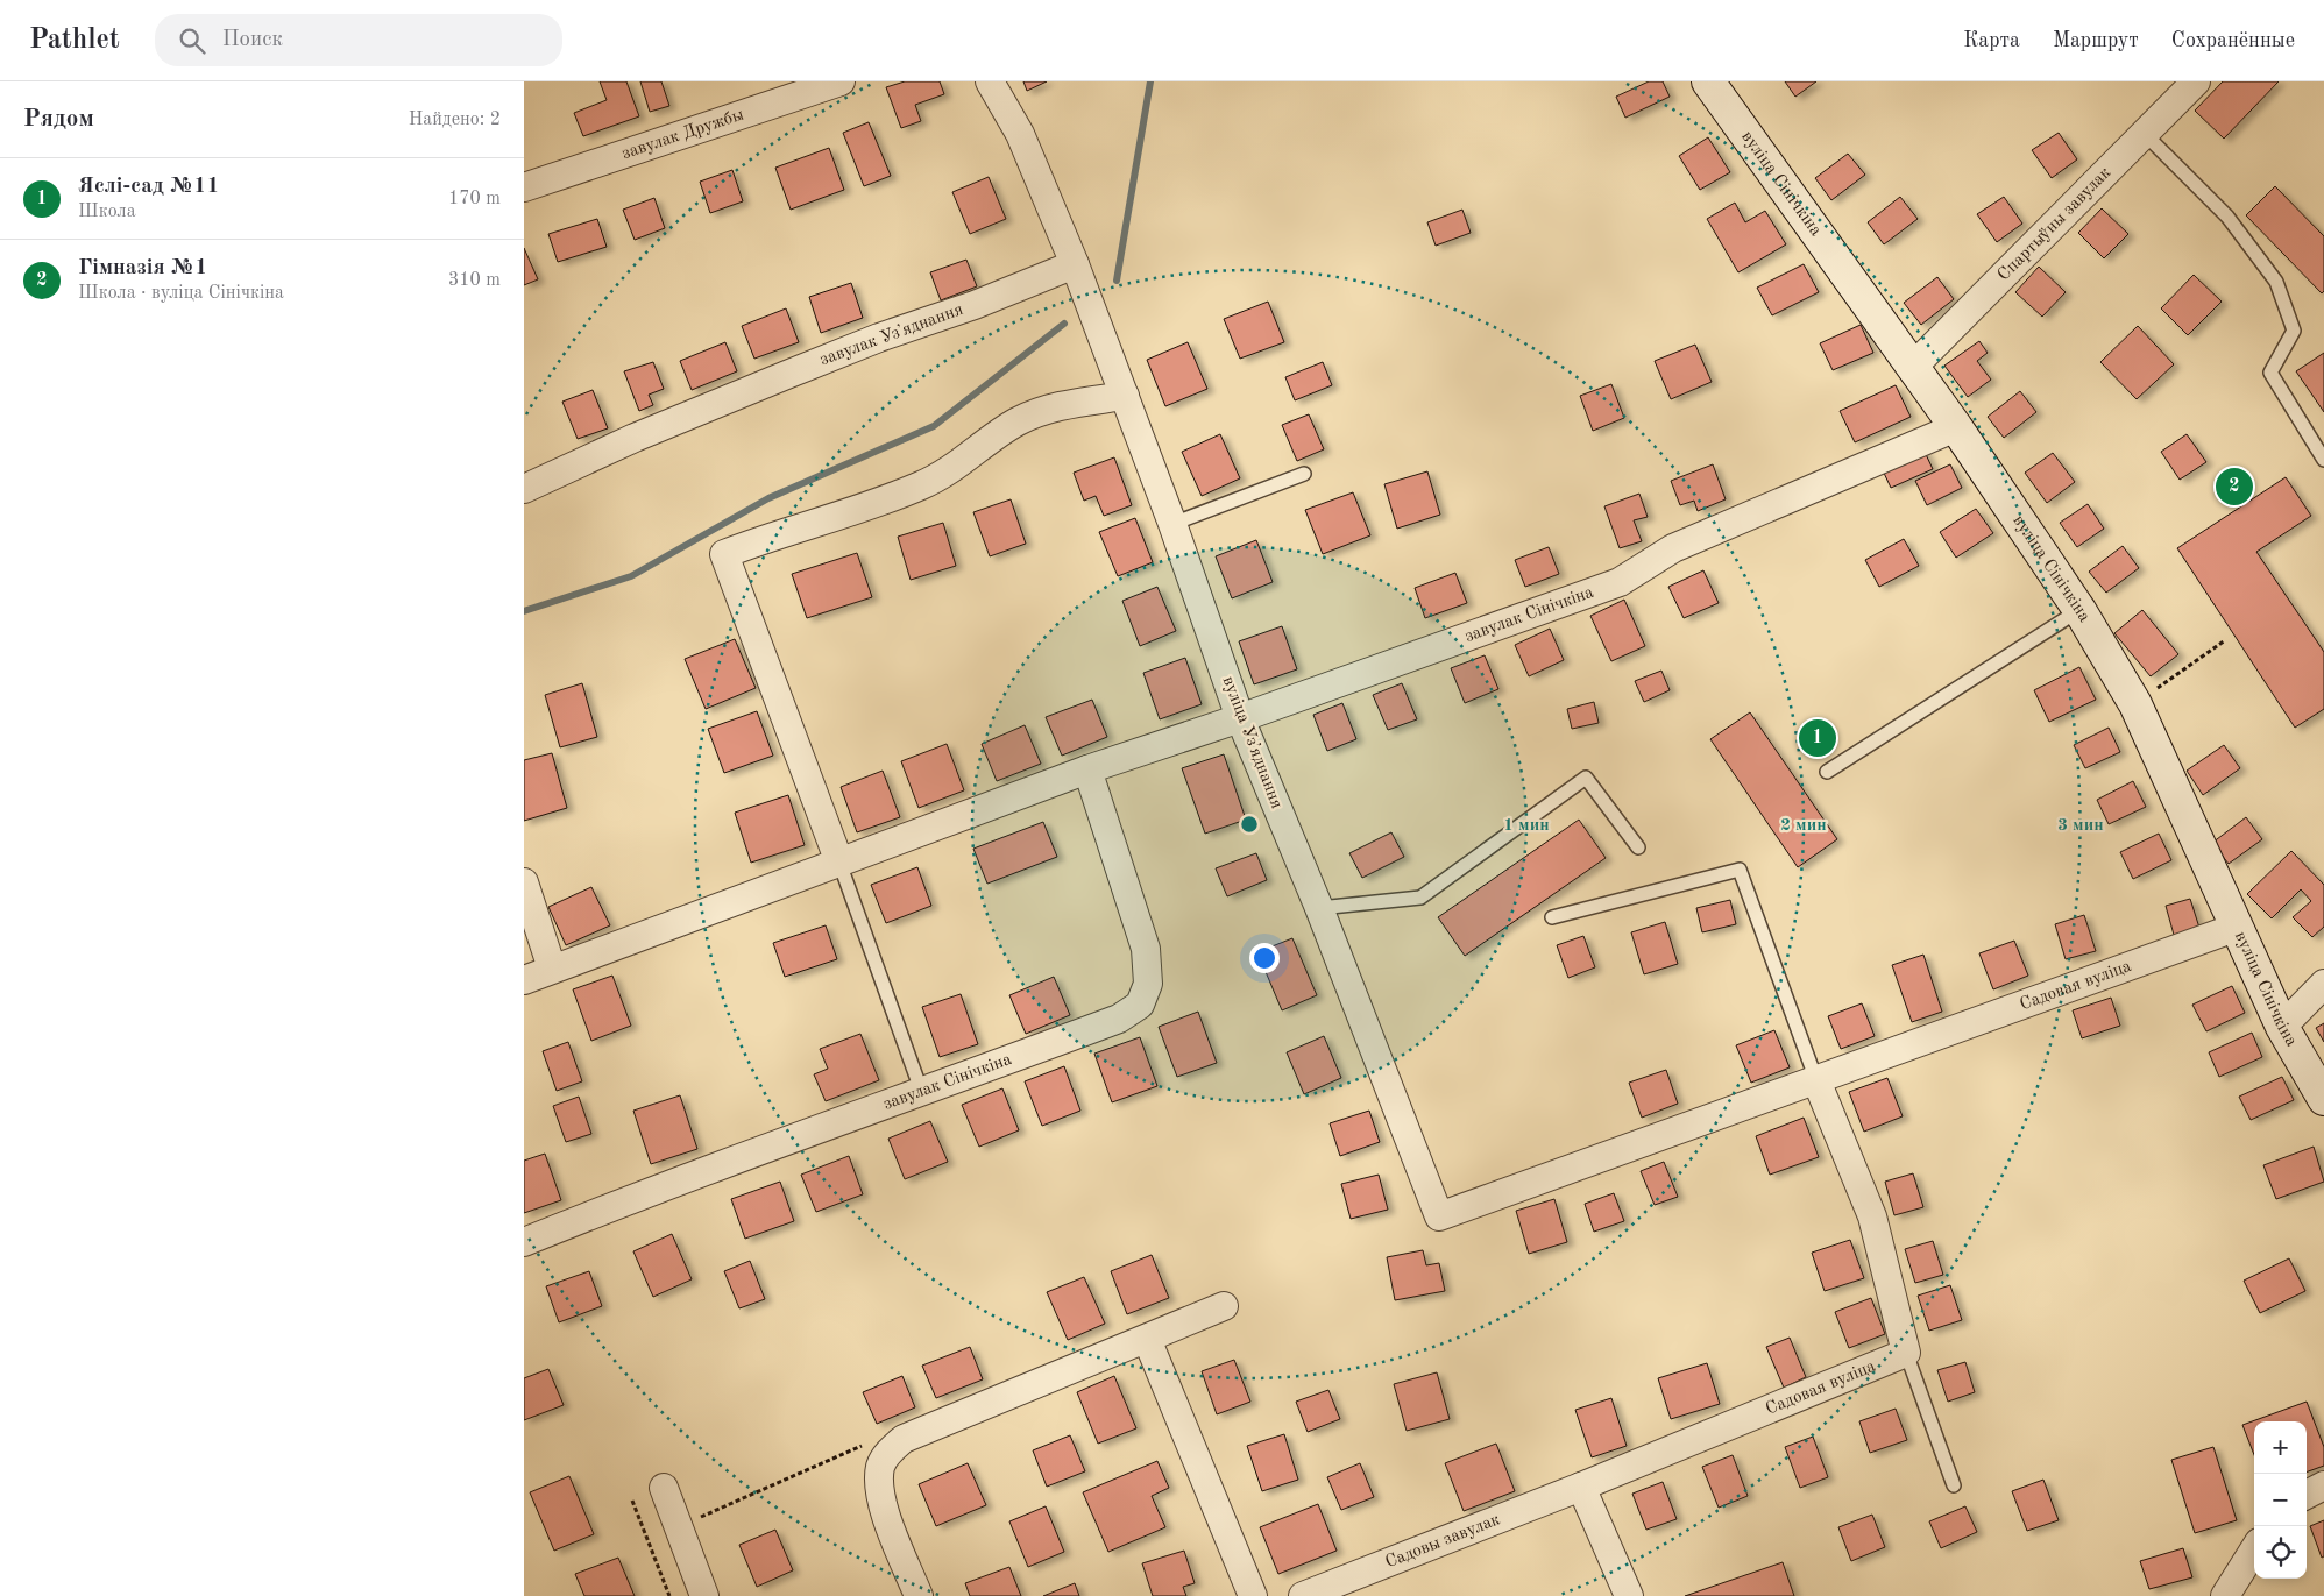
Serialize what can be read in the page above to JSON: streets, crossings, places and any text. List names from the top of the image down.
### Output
{
  "streets": {
    "street": [
      "завулак Дружбы",
      "вуліца Сінічкіна",
      "Спартыўны завулак",
      "завулак Узʼяднання",
      "завулак Сінічкіна",
      "вуліца Узʼяднання",
      "Садовая вуліца",
      "Садовы завулак"
    ]
  },
  "crossings": [
    ["вуліца Сінічкіна", "Спартыўны завулак"],
    ["вуліца Сінічкіна", "завулак Сінічкіна"],
    ["вуліца Сінічкіна", "Садовая вуліца"],
    ["завулак Узʼяднання", "вуліца Узʼяднання"],
    ["завулак Сінічкіна", "вуліца Узʼяднання"],
    ["вуліца Узʼяднання", "Садовая вуліца"],
    ["Садовая вуліца", "Садовы завулак"]
  ],
  "page": {
    "header": "Pathlet",
    "search": "Поиск",
    "nav": ["Карта", "Маршрут", "Сохранённые"],
    "heading": ["Рядом", "Найдено: 2"],
    "list": [
      {
        "mark": "1",
        "name": "Яслі-сад №11",
        "note": "Школа",
        "value": "170 m"
      },
      {
        "mark": "2",
        "name": "Гімназія №1",
        "note": "Школа · вуліца Сінічкіна",
        "value": "310 m"
      }
    ],
    "pins": ["2", "1"],
    "map_buttons": ["+", "−"]
  },
  "rings": ["1 мин", "2 мин", "3 мин"]
}
